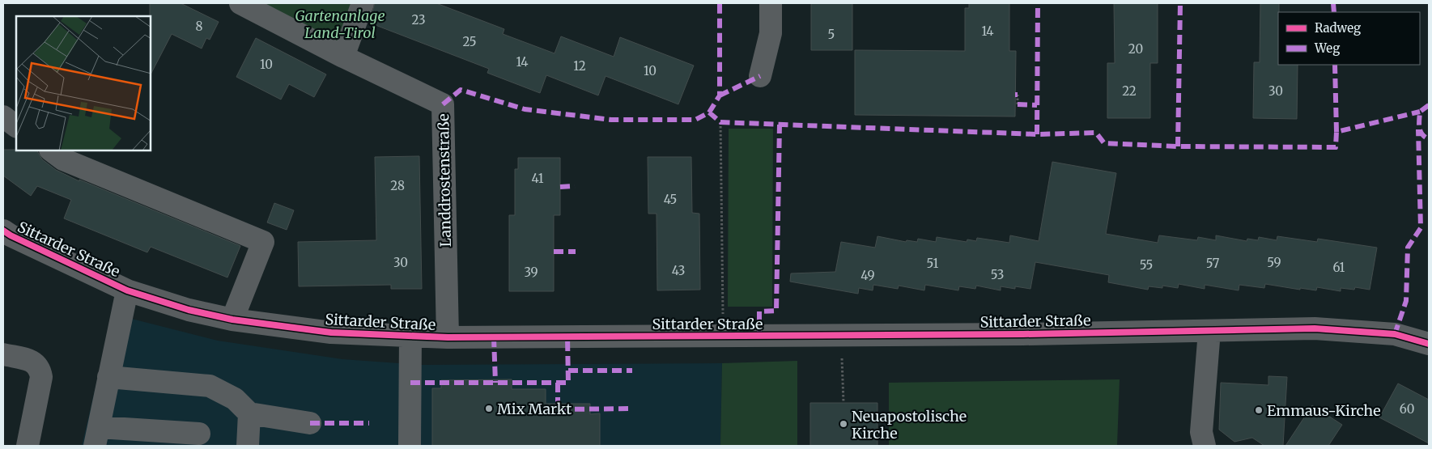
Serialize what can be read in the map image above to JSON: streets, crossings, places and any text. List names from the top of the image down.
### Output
{
  "streets": {
    "street": ["Landdrostenstraße", "Sittarder Straße"]
  },
  "crossings": [
    ["Landdrostenstraße", "Sittarder Straße"]
  ],
  "parks": ["Gartenanlage Land-Tirol"],
  "places": ["Mix Markt", "Emmaus-Kirche", "Neuapostolische Kirche"],
  "house_numbers": [
    "23",
    "8",
    "14",
    "5",
    "25",
    "20",
    "14",
    "10",
    "12",
    "10",
    "22",
    "30",
    "41",
    "28",
    "45",
    "30",
    "59",
    "51",
    "57",
    "55",
    "61",
    "43",
    "39",
    "53",
    "49",
    "60"
  ],
  "legend": ["Radweg", "Weg"]
}
